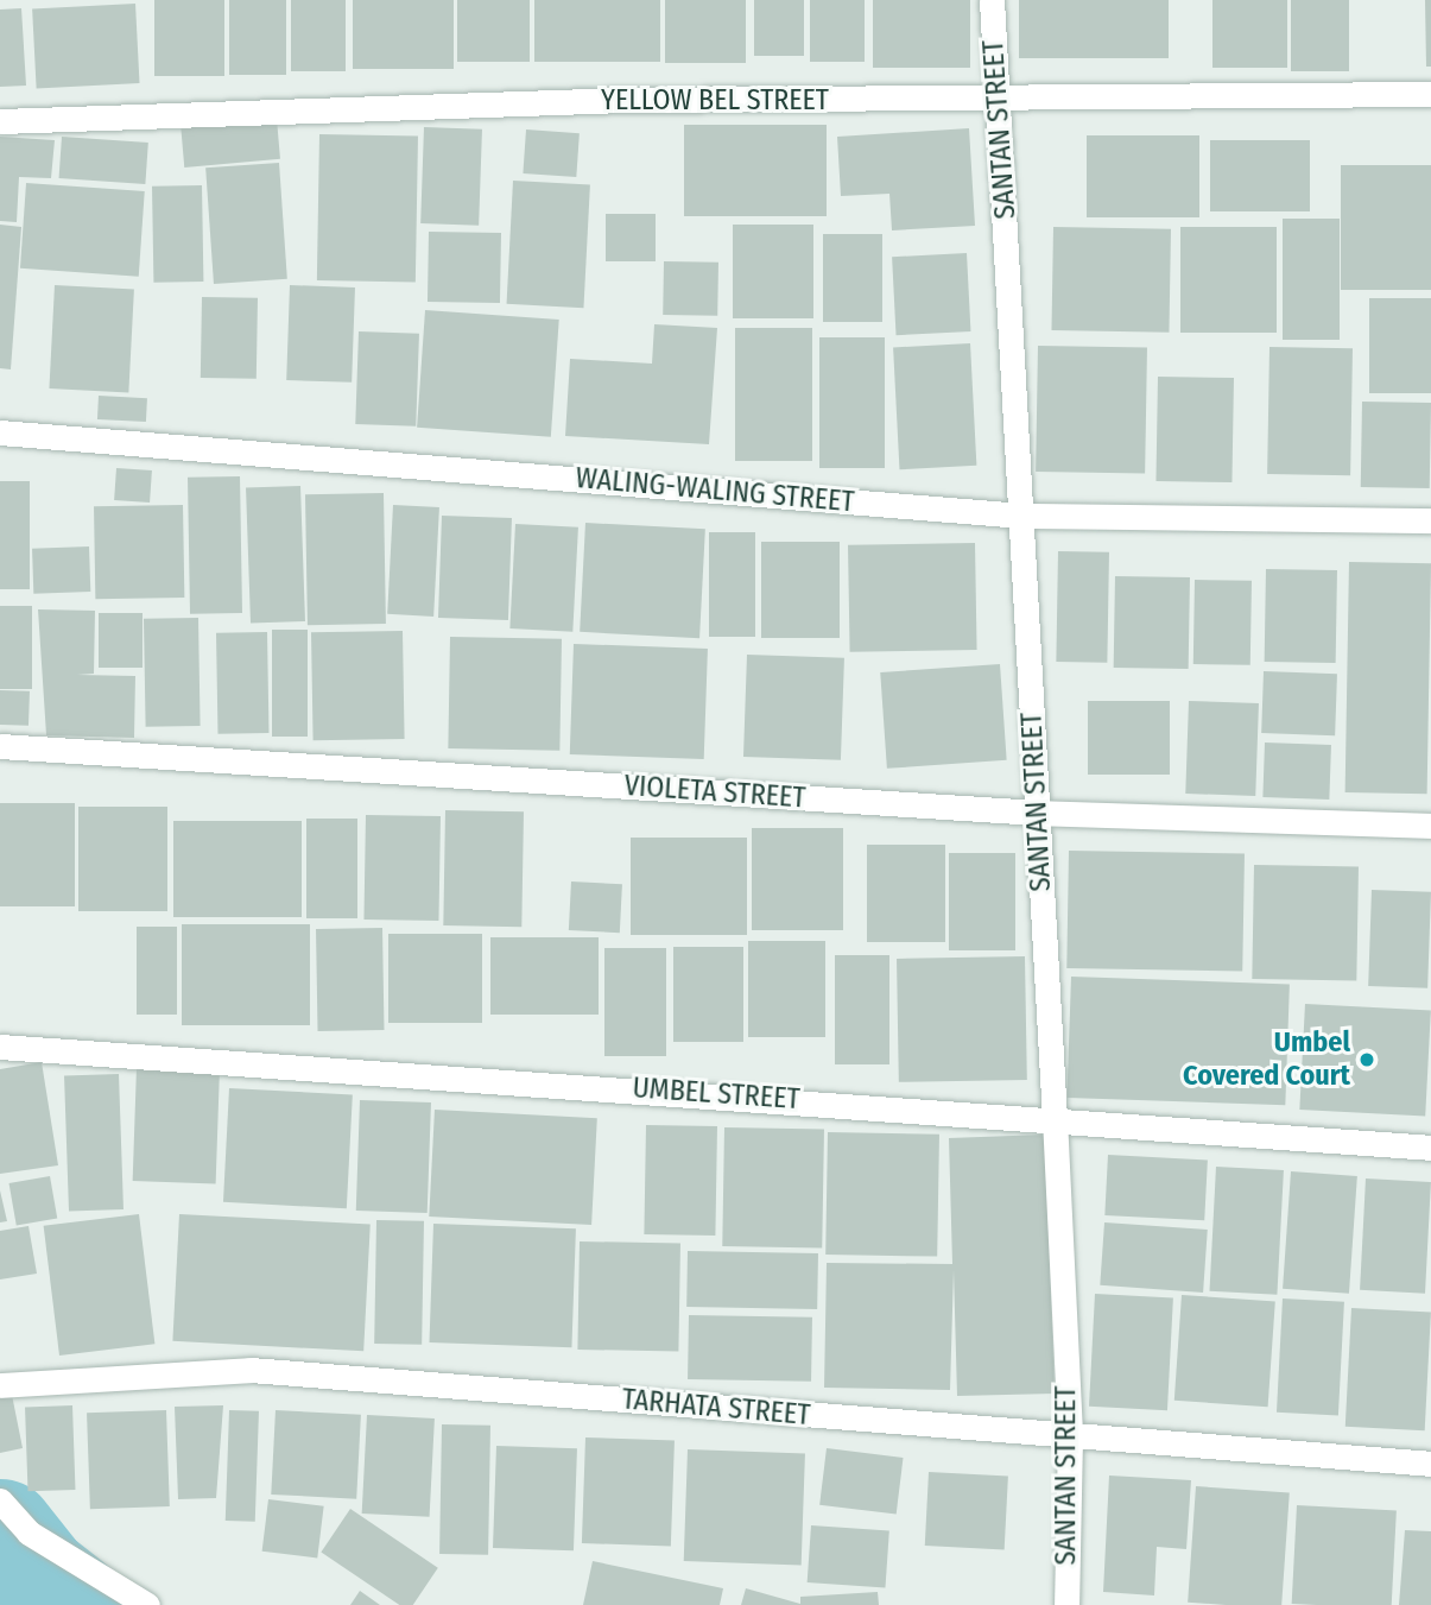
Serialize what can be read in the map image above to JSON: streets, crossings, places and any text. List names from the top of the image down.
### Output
{
  "streets": {
    "street": [
      "YELLOW BEL STREET",
      "SANTAN STREET",
      "WALING-WALING STREET",
      "VIOLETA STREET",
      "UMBEL STREET",
      "TARHATA STREET"
    ]
  },
  "crossings": [
    ["YELLOW BEL STREET", "SANTAN STREET"],
    ["SANTAN STREET", "WALING-WALING STREET"],
    ["SANTAN STREET", "VIOLETA STREET"],
    ["SANTAN STREET", "UMBEL STREET"],
    ["SANTAN STREET", "TARHATA STREET"]
  ],
  "places": ["Umbel Covered Court"]
}
